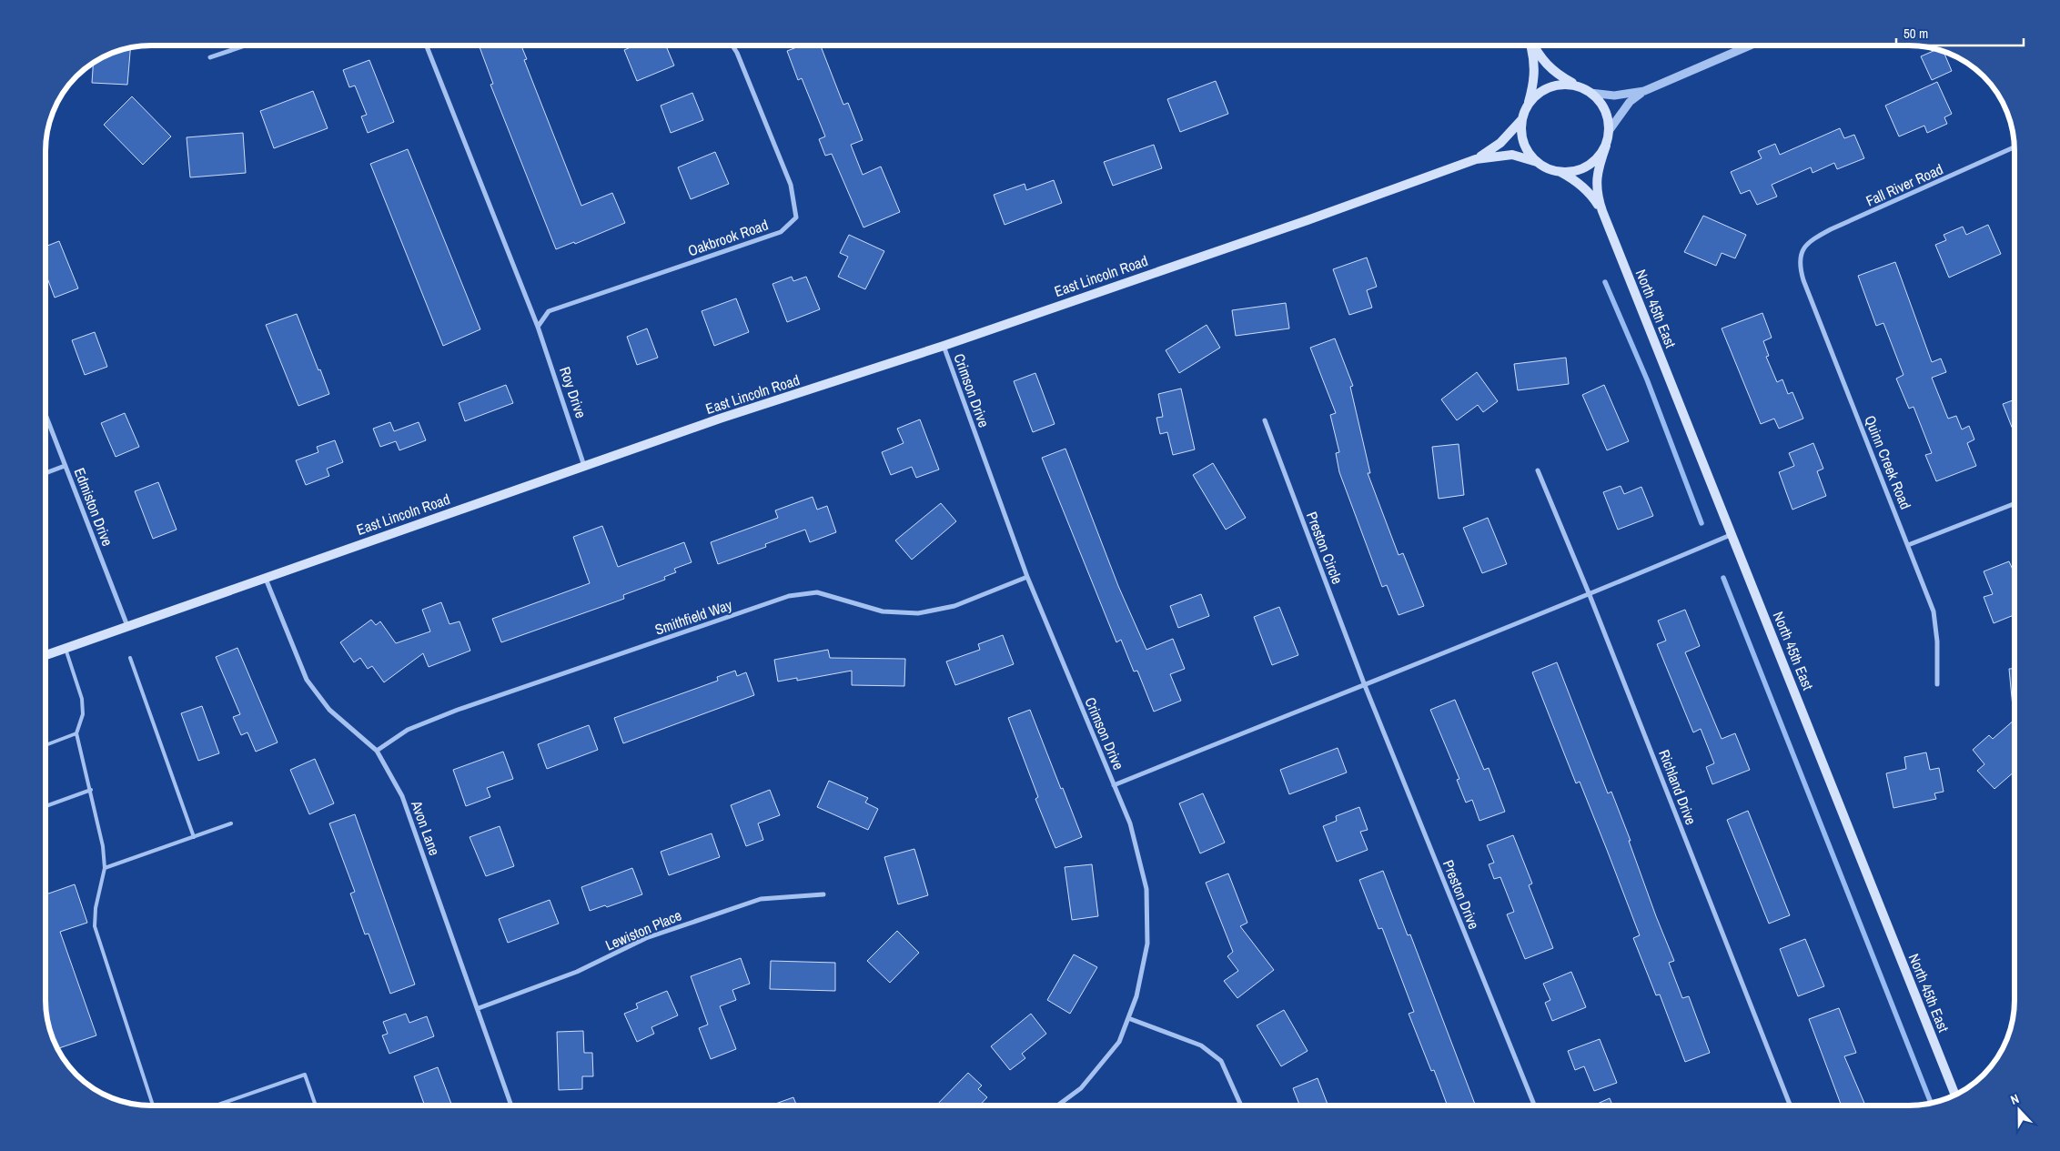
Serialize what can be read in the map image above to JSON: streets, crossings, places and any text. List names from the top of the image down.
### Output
{
  "streets": {
    "main road": ["East Lincoln Road", "North 45th East"],
    "street": [
      "Fall River Road",
      "Oakbrook Road",
      "Crimson Drive",
      "Roy Drive",
      "Quinn Creek Road",
      "Edmiston Drive",
      "Preston Circle",
      "Smithfield Way",
      "Richland Drive",
      "Avon Lane",
      "Preston Drive",
      "Lewiston Place"
    ]
  },
  "crossings": [
    ["Fall River Road", "Quinn Creek Road"],
    ["Oakbrook Road", "Roy Drive"],
    ["East Lincoln Road", "North 45th East"],
    ["East Lincoln Road", "Crimson Drive"],
    ["East Lincoln Road", "Roy Drive"],
    ["East Lincoln Road", "Edmiston Drive"],
    ["East Lincoln Road", "Avon Lane"],
    ["Crimson Drive", "Smithfield Way"],
    ["Preston Circle", "Preston Drive"],
    ["Smithfield Way", "Avon Lane"],
    ["Avon Lane", "Lewiston Place"]
  ],
  "scale_bar": "50 m",
  "north": "top"
}
